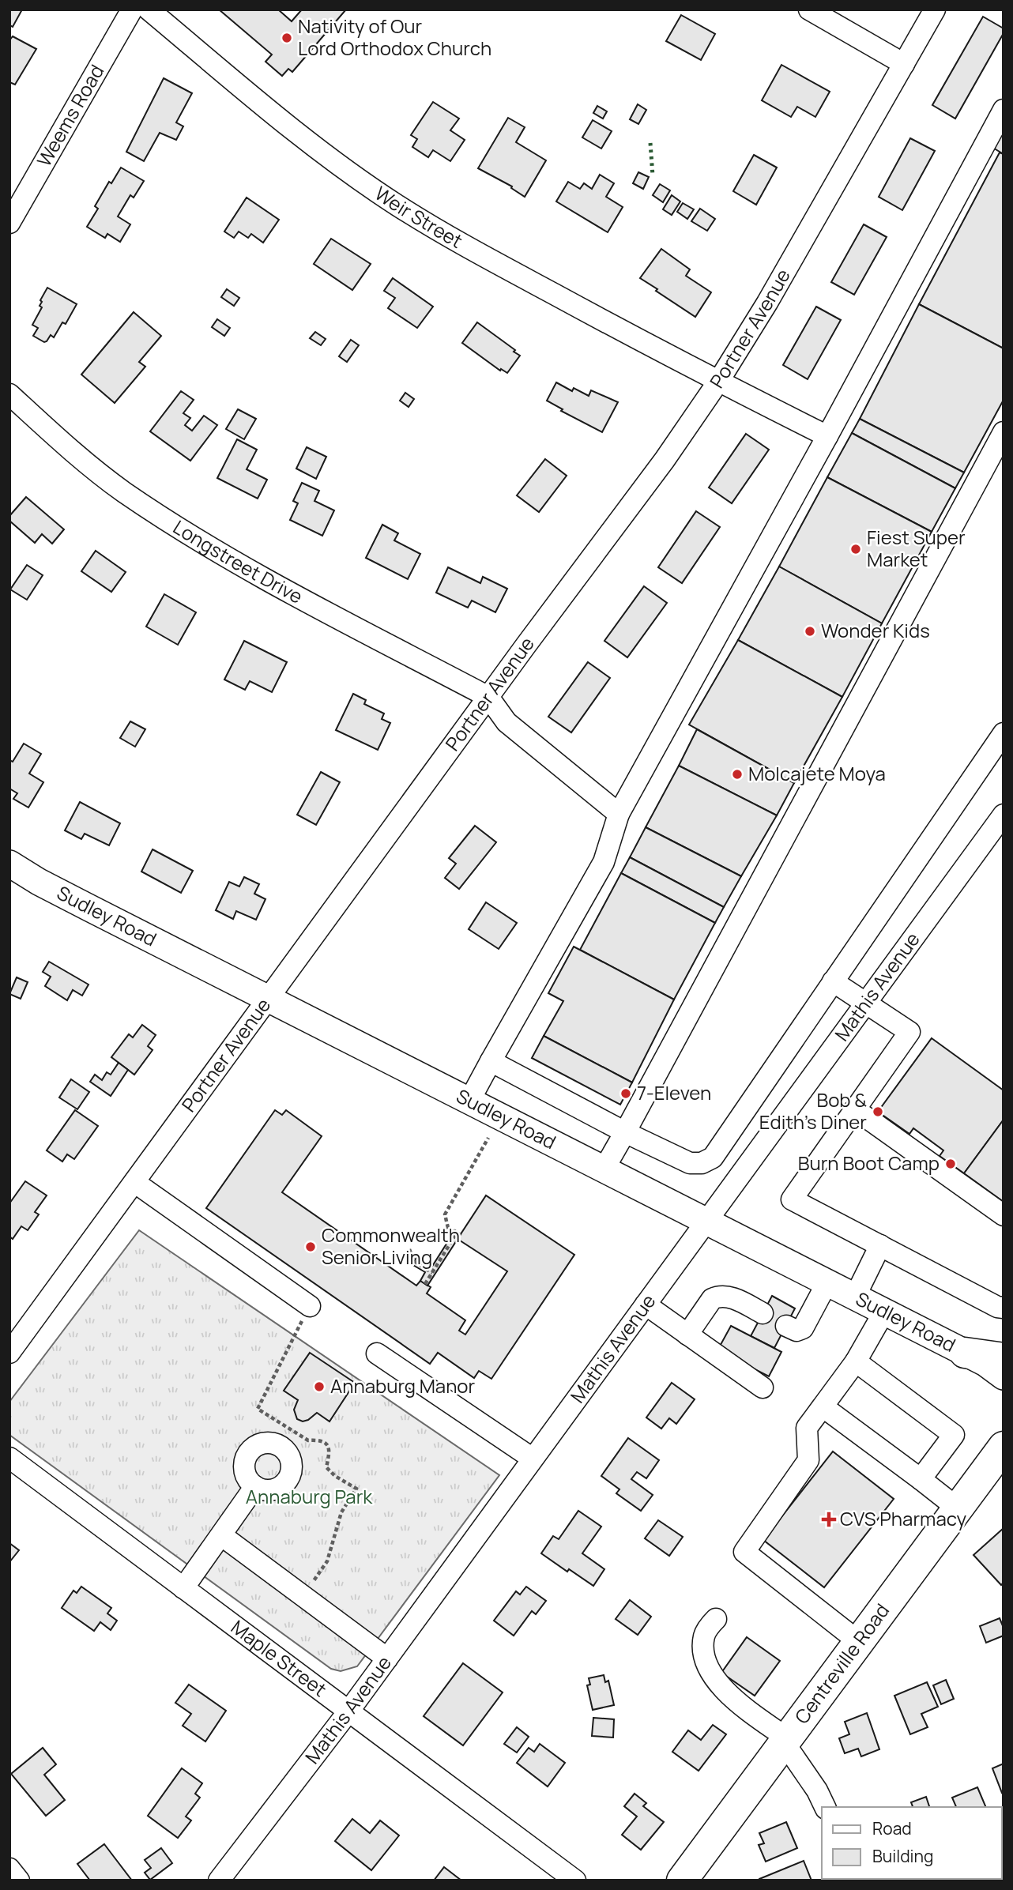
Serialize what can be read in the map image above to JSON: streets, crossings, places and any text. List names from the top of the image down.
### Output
{
  "streets": {
    "highway": ["Centreville Road"],
    "main road": ["Sudley Road"],
    "street": [
      "Weems Road",
      "Weir Street",
      "Portner Avenue",
      "Longstreet Drive",
      "Mathis Avenue",
      "Maple Street"
    ]
  },
  "crossings": [
    ["Weir Street", "Portner Avenue"],
    ["Portner Avenue", "Longstreet Drive"],
    ["Portner Avenue", "Sudley Road"],
    ["Sudley Road", "Mathis Avenue"],
    ["Mathis Avenue", "Maple Street"]
  ],
  "parks": ["Annaburg Park"],
  "places": {
    "other": [
      "Nativity of Our Lord Orthodox Church",
      "Fiest Super Market",
      "Wonder Kids",
      "Molcajete Moya",
      "7-Eleven",
      "Bob & Edith's Diner",
      "Burn Boot Camp",
      "Commonwealth Senior Living",
      "Annaburg Manor"
    ],
    "health": ["CVS Pharmacy"]
  },
  "legend": ["Road", "Building"]
}
